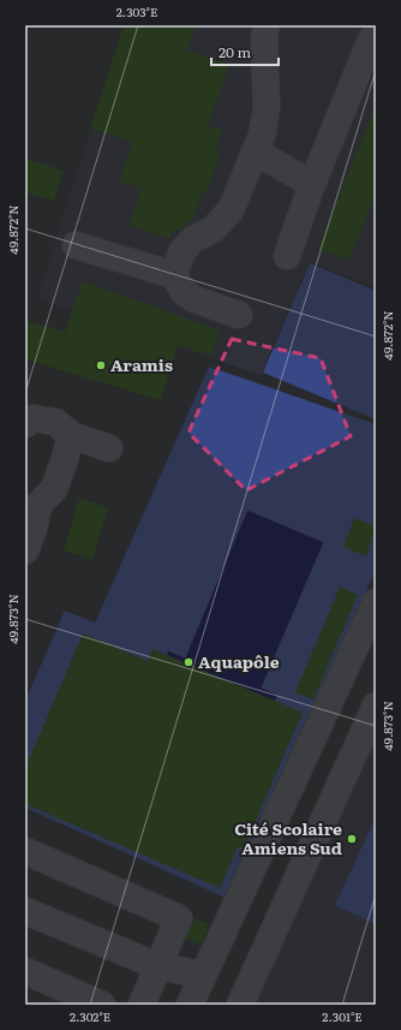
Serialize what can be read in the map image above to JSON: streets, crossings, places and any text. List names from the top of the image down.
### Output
{
  "places": ["Aramis", "Aquapôle", "Cité Scolaire Amiens Sud"],
  "scale_bar": "20 m",
  "coordinates": [
    "2.303°E",
    "49.872°N",
    "49.873°N",
    "2.302°E",
    "2.301°E"
  ]
}
